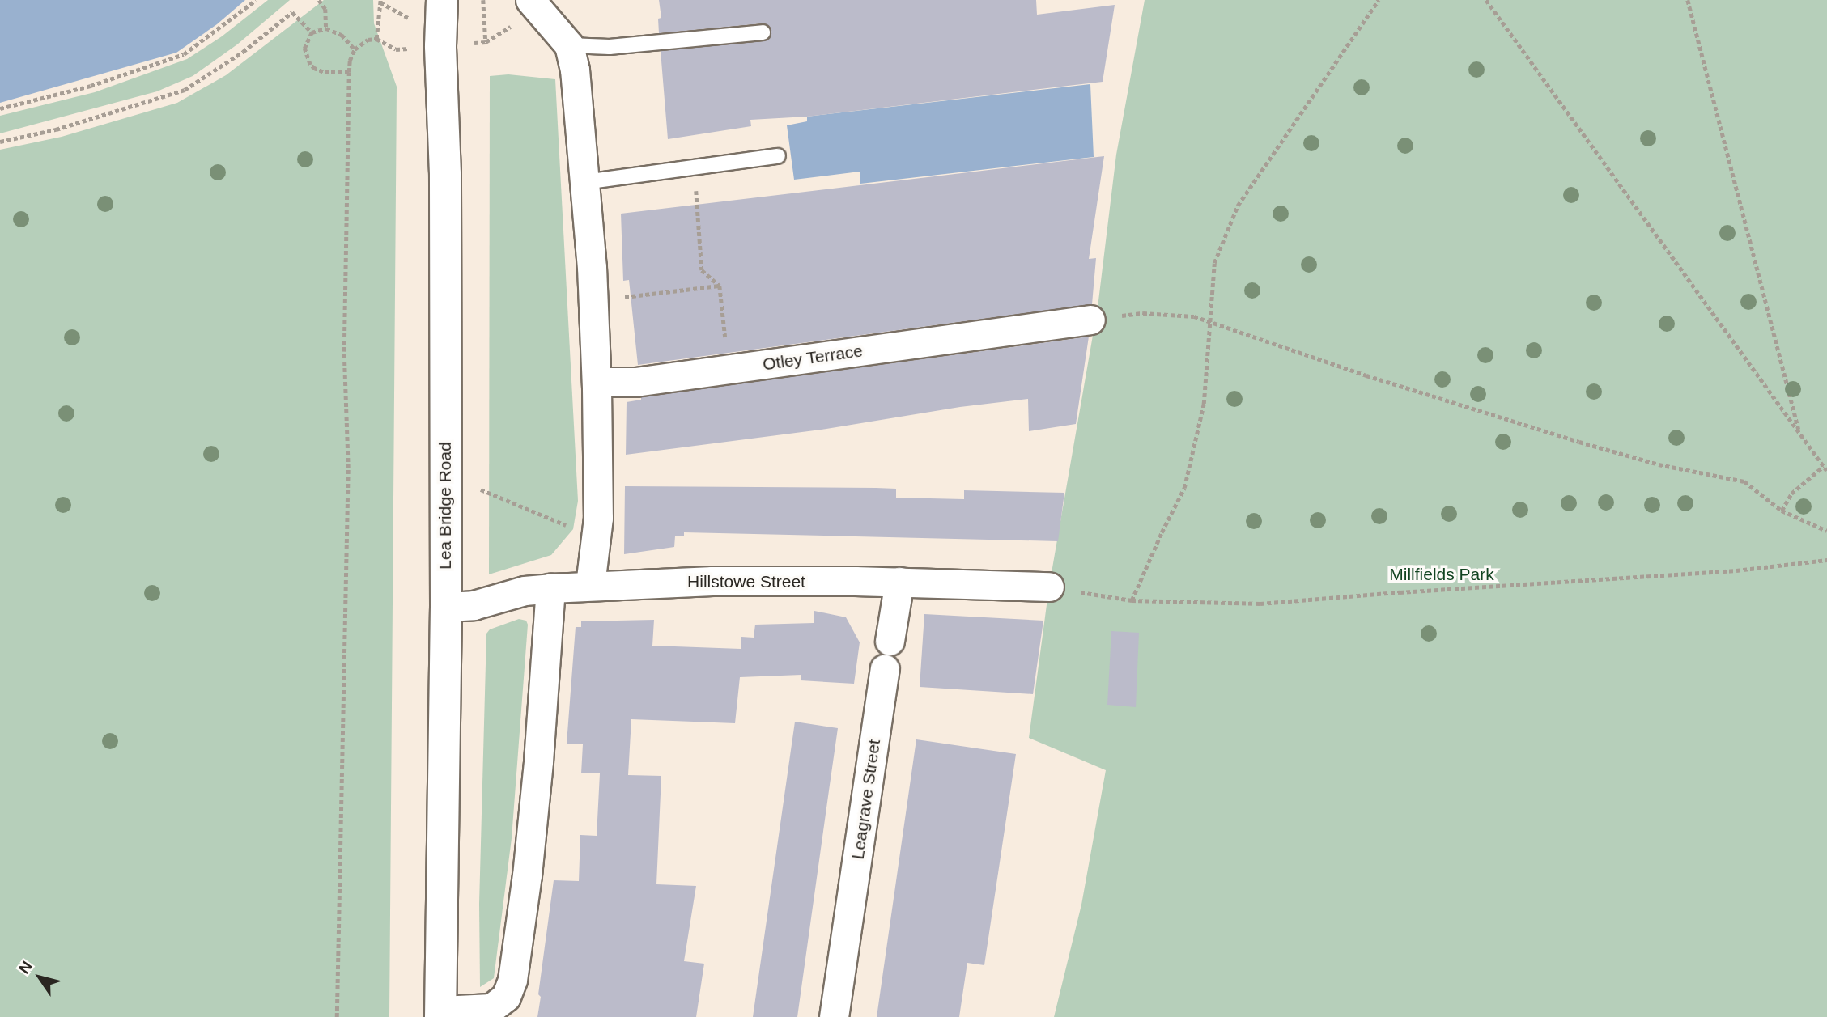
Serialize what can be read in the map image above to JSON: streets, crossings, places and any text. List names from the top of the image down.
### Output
{
  "streets": {
    "main road": ["Lea Bridge Road"],
    "street": ["Otley Terrace", "Hillstowe Street", "Leagrave Street"]
  },
  "crossings": [
    ["Lea Bridge Road", "Hillstowe Street"],
    ["Hillstowe Street", "Leagrave Street"]
  ],
  "parks": ["Millfields Park"],
  "north": "top left"
}
